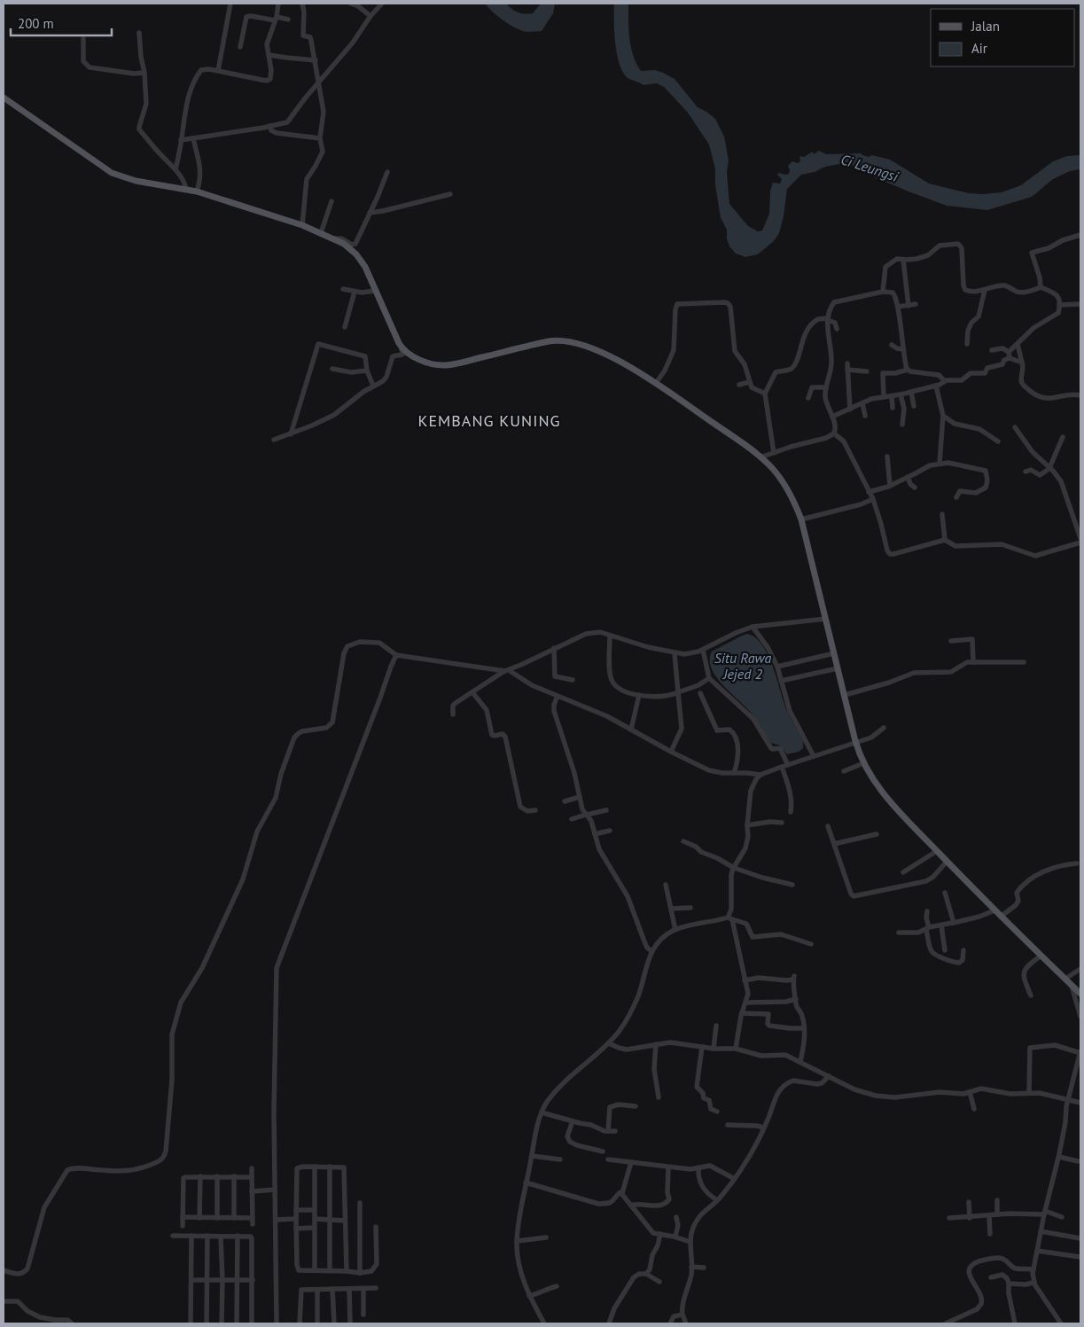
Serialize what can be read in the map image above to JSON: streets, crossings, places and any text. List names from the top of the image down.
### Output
{
  "districts": ["KEMBANG KUNING"],
  "water": ["Ci Leungsi", "Situ Rawa Jejed 2"],
  "legend": ["Jalan", "Air"],
  "scale_bar": "200 m"
}
